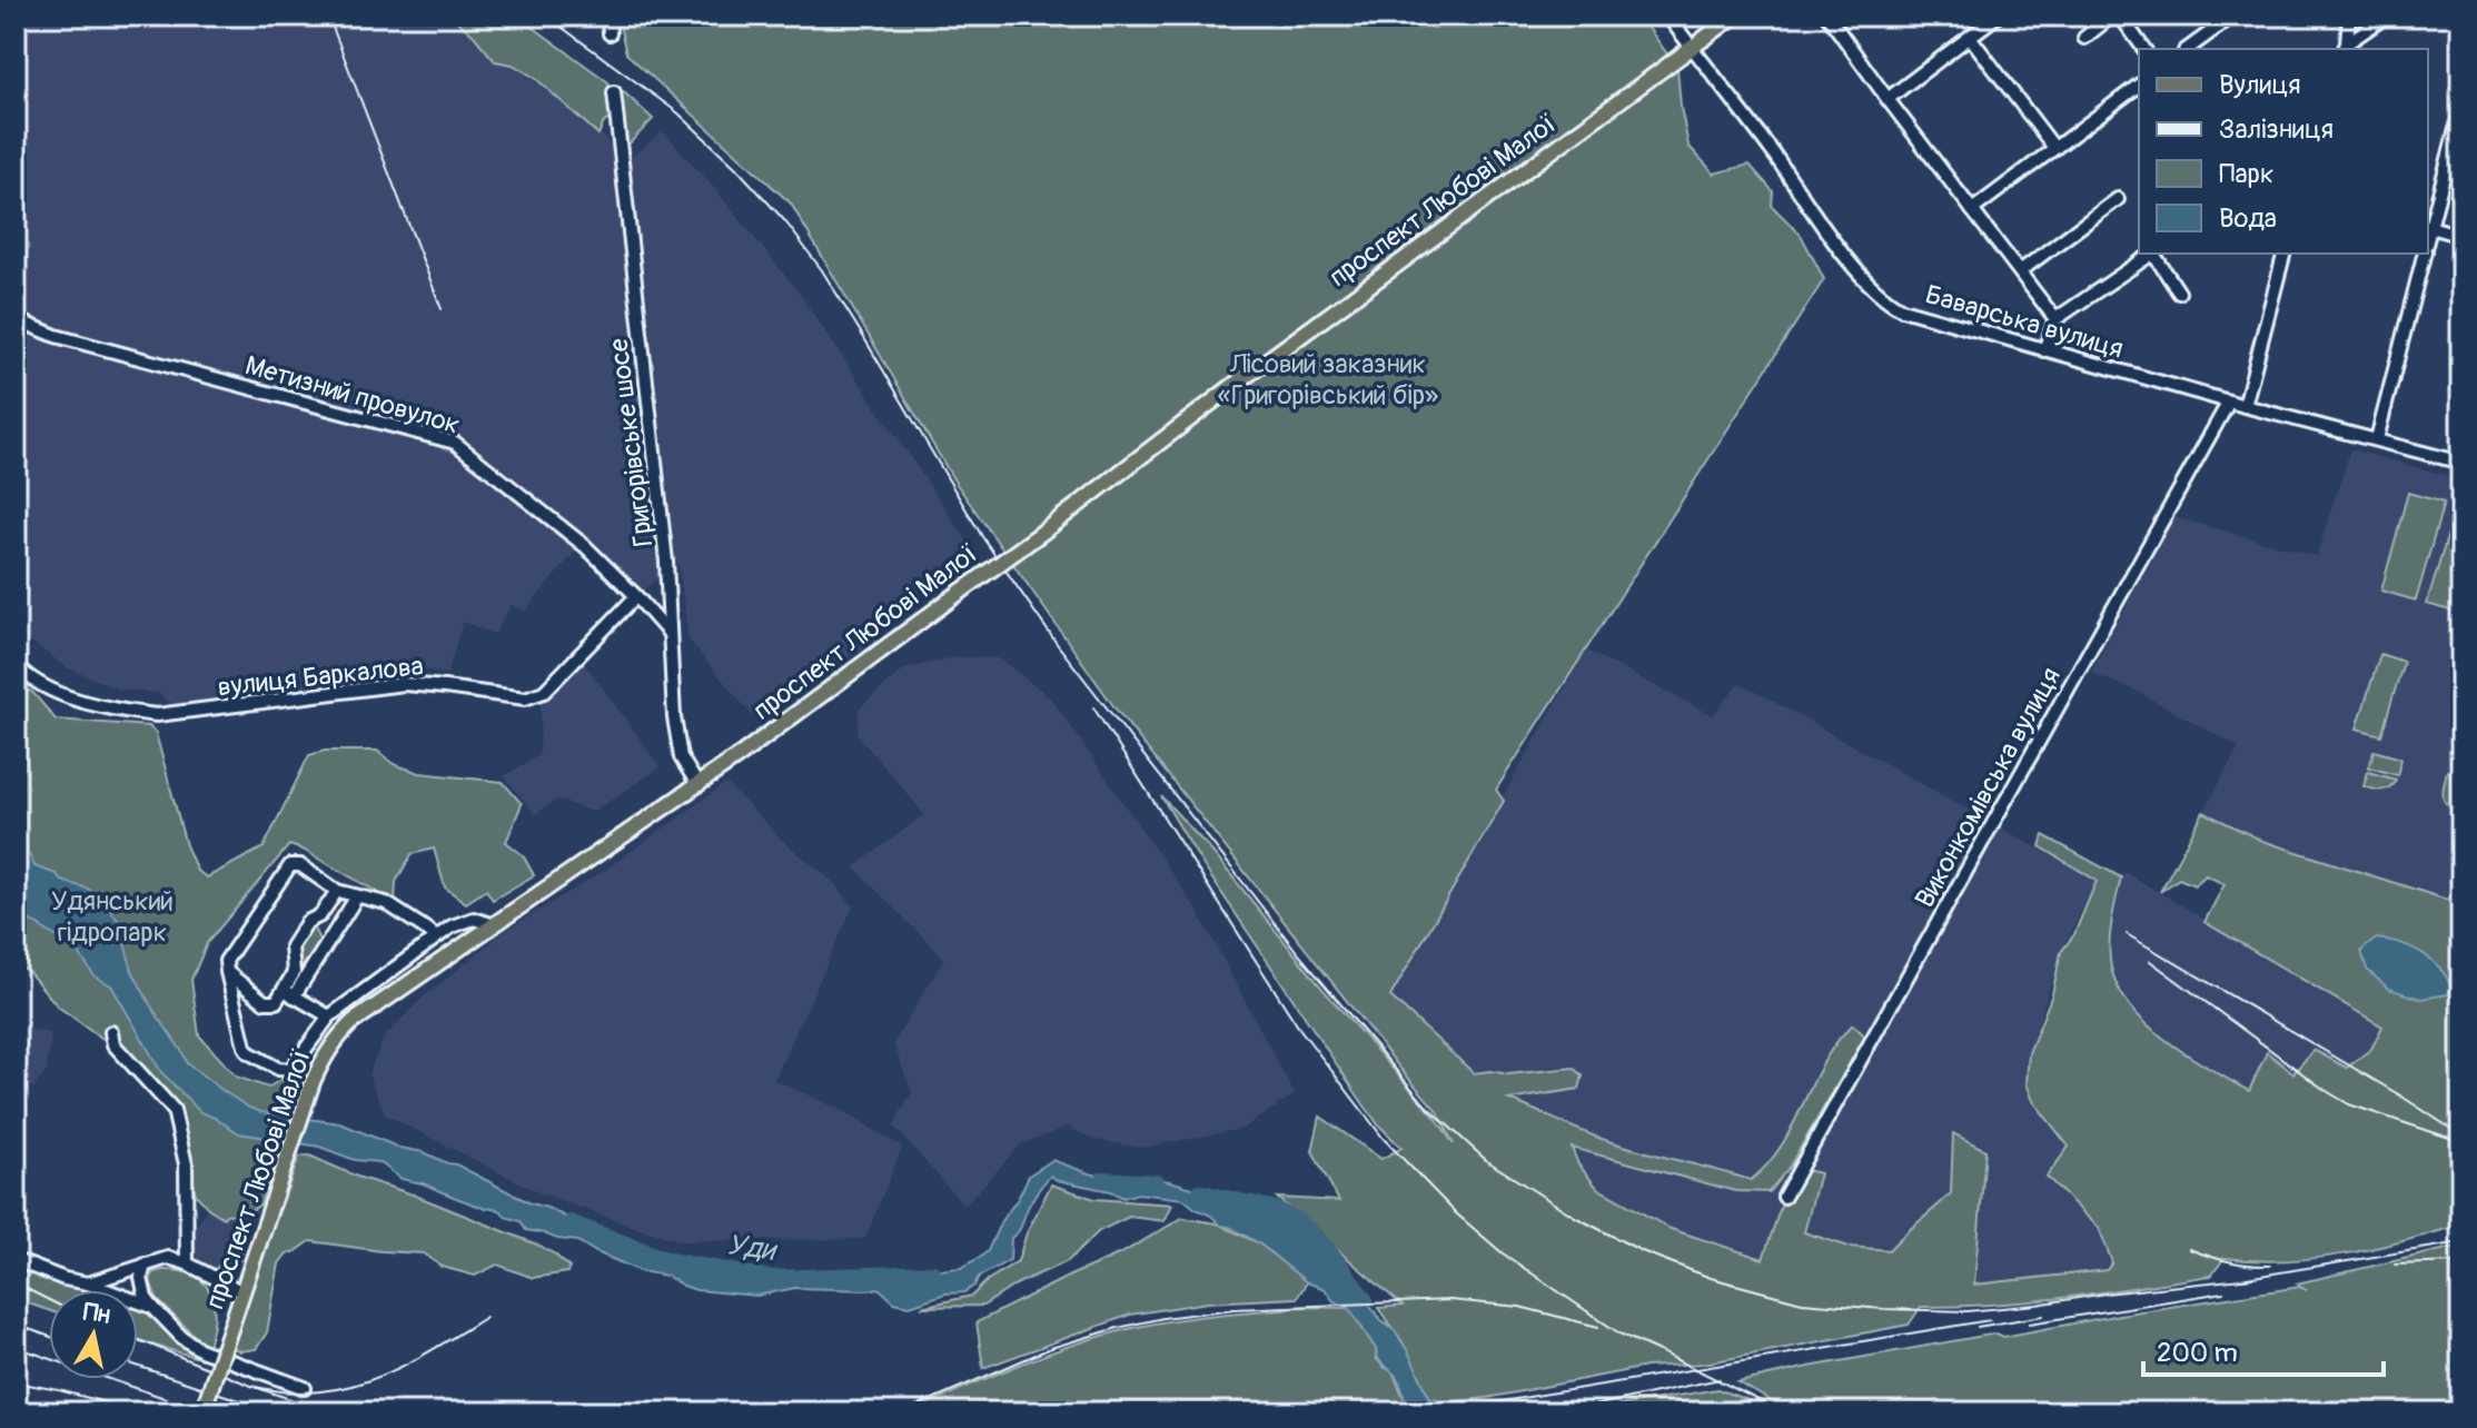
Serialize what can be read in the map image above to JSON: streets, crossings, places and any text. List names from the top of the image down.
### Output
{
  "streets": {
    "main road": ["проспект Любові Малої"],
    "street": [
      "Баварська вулиця",
      "Метизний провулок",
      "Григорівське шосе",
      "вулиця Баркалова",
      "Виконкомівська вулиця"
    ]
  },
  "crossings": [
    ["проспект Любові Малої", "Баварська вулиця"],
    ["проспект Любові Малої", "Григорівське шосе"],
    ["Баварська вулиця", "Виконкомівська вулиця"],
    ["Метизний провулок", "Григорівське шосе"],
    ["Метизний провулок", "вулиця Баркалова"]
  ],
  "water": ["Уди"],
  "parks": ["Лісовий заказник «Григорівський бір»", "Удянський гідропарк"],
  "legend": [
    "Вулиця",
    "Залізниця",
    "Парк",
    "Вода"
  ],
  "scale_bar": "200 m",
  "north": "top"
}
